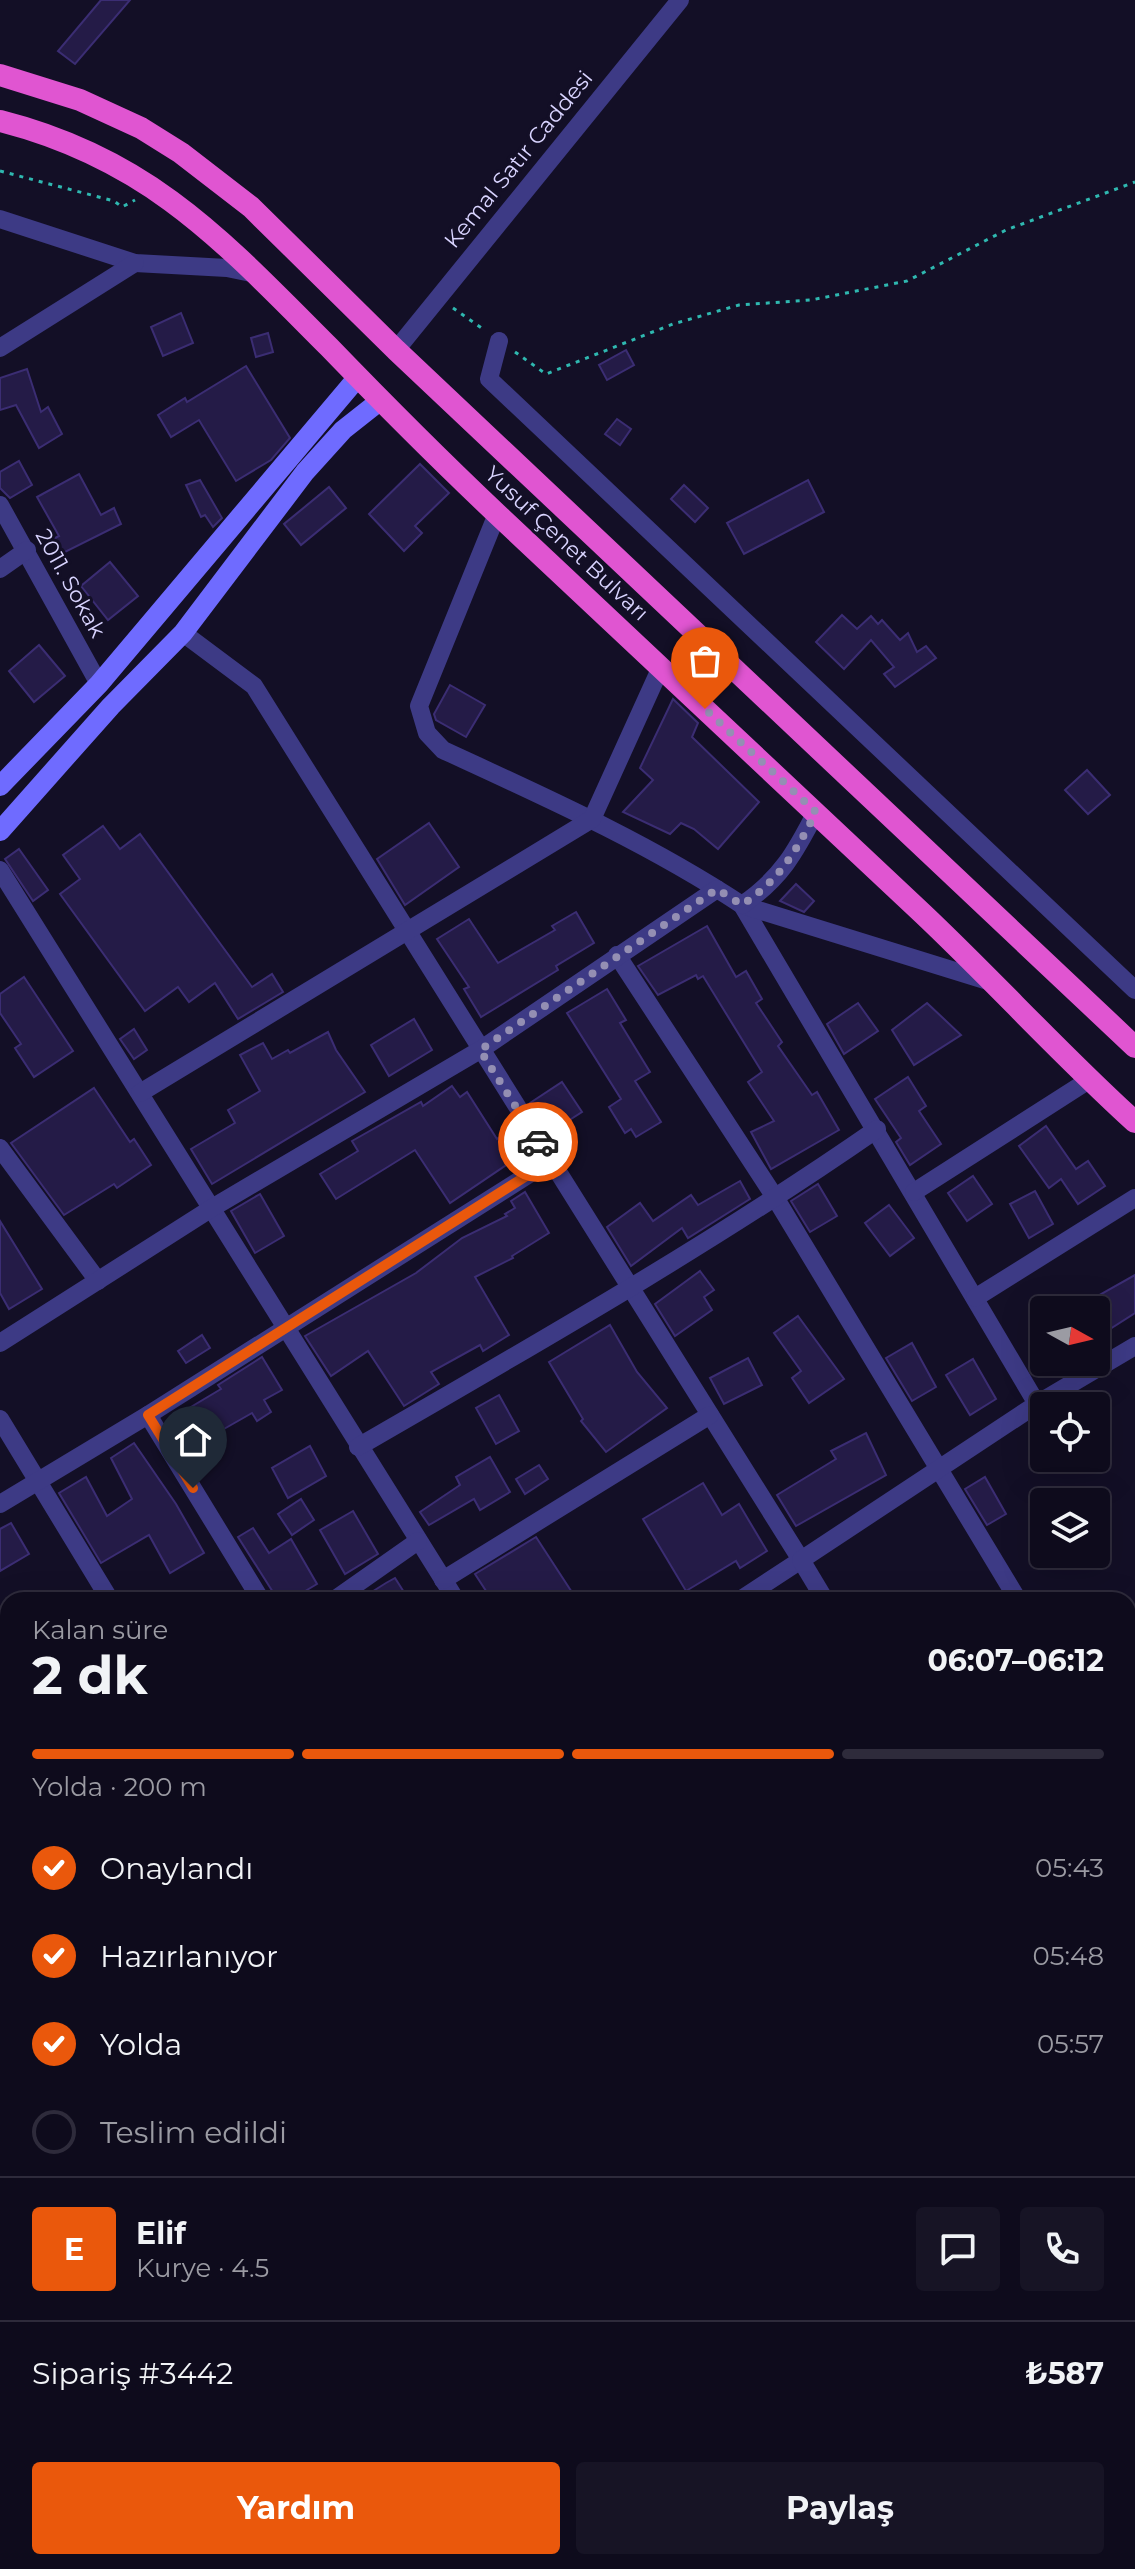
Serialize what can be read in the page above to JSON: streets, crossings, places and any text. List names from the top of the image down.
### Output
{
  "streets": {
    "highway": ["Yusuf Çenet Bulvarı"],
    "street": ["Kemal Satır Caddesi", "2011. Sokak"]
  },
  "crossings": [
    ["Kemal Satır Caddesi", "Yusuf Çenet Bulvarı"]
  ],
  "north": "right",
  "page": {
    "heading": ["2 dk", "Kalan süre", "06:07–06:12"],
    "panel": [
      "Elif",
      "Kurye · 4.5",
      "Sipariş #3442",
      "₺587"
    ],
    "bar": "Yolda · 200 m",
    "list": [
      ["Onaylandı", "05:43"],
      ["Hazırlanıyor", "05:48"],
      ["Yolda", "05:57"],
      "Teslim edildi"
    ],
    "round": "E",
    "buttons": ["Yardım", "Paylaş"]
  }
}
